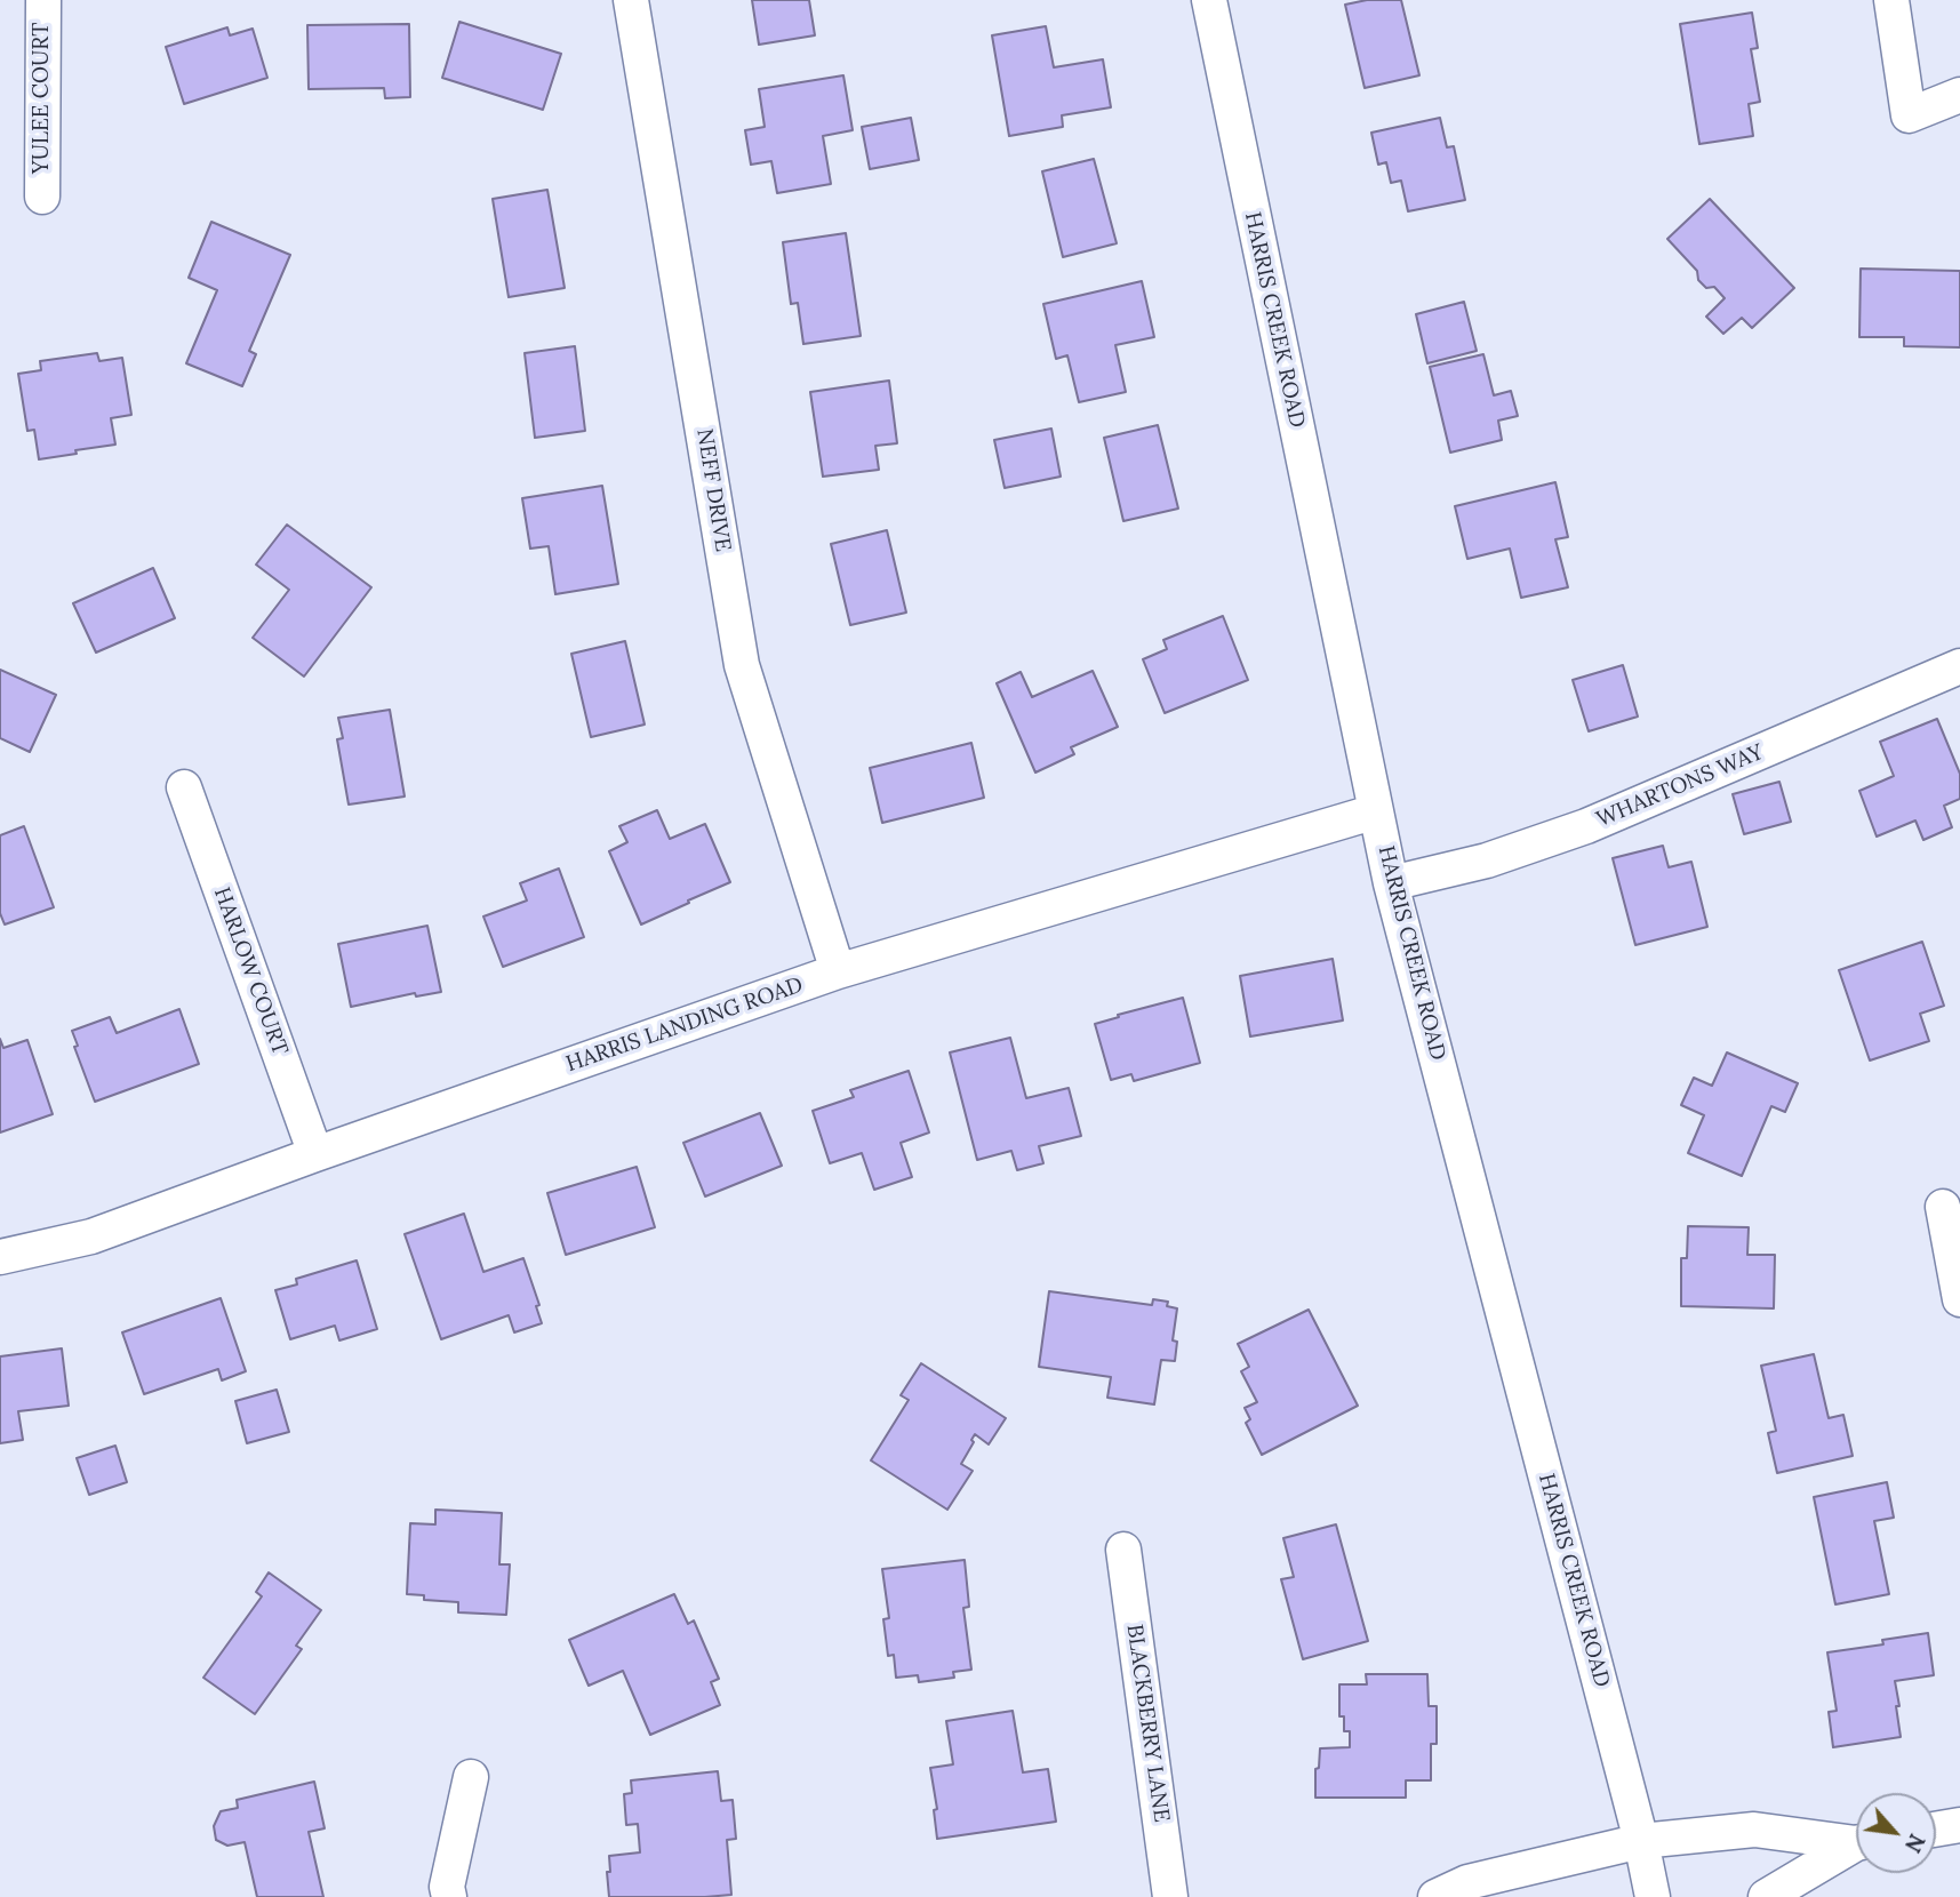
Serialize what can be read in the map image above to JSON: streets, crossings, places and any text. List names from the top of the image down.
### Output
{
  "streets": {
    "street": [
      "YULEE COURT",
      "HARRIS CREEK ROAD",
      "NEFF DRIVE",
      "WHARTONS WAY",
      "HARLOW COURT",
      "HARRIS LANDING ROAD",
      "BLACKBERRY LANE"
    ]
  },
  "crossings": [
    ["HARRIS CREEK ROAD", "WHARTONS WAY"],
    ["HARRIS CREEK ROAD", "HARRIS LANDING ROAD"],
    ["NEFF DRIVE", "HARRIS LANDING ROAD"],
    ["HARLOW COURT", "HARRIS LANDING ROAD"]
  ],
  "north": "bottom right"
}
